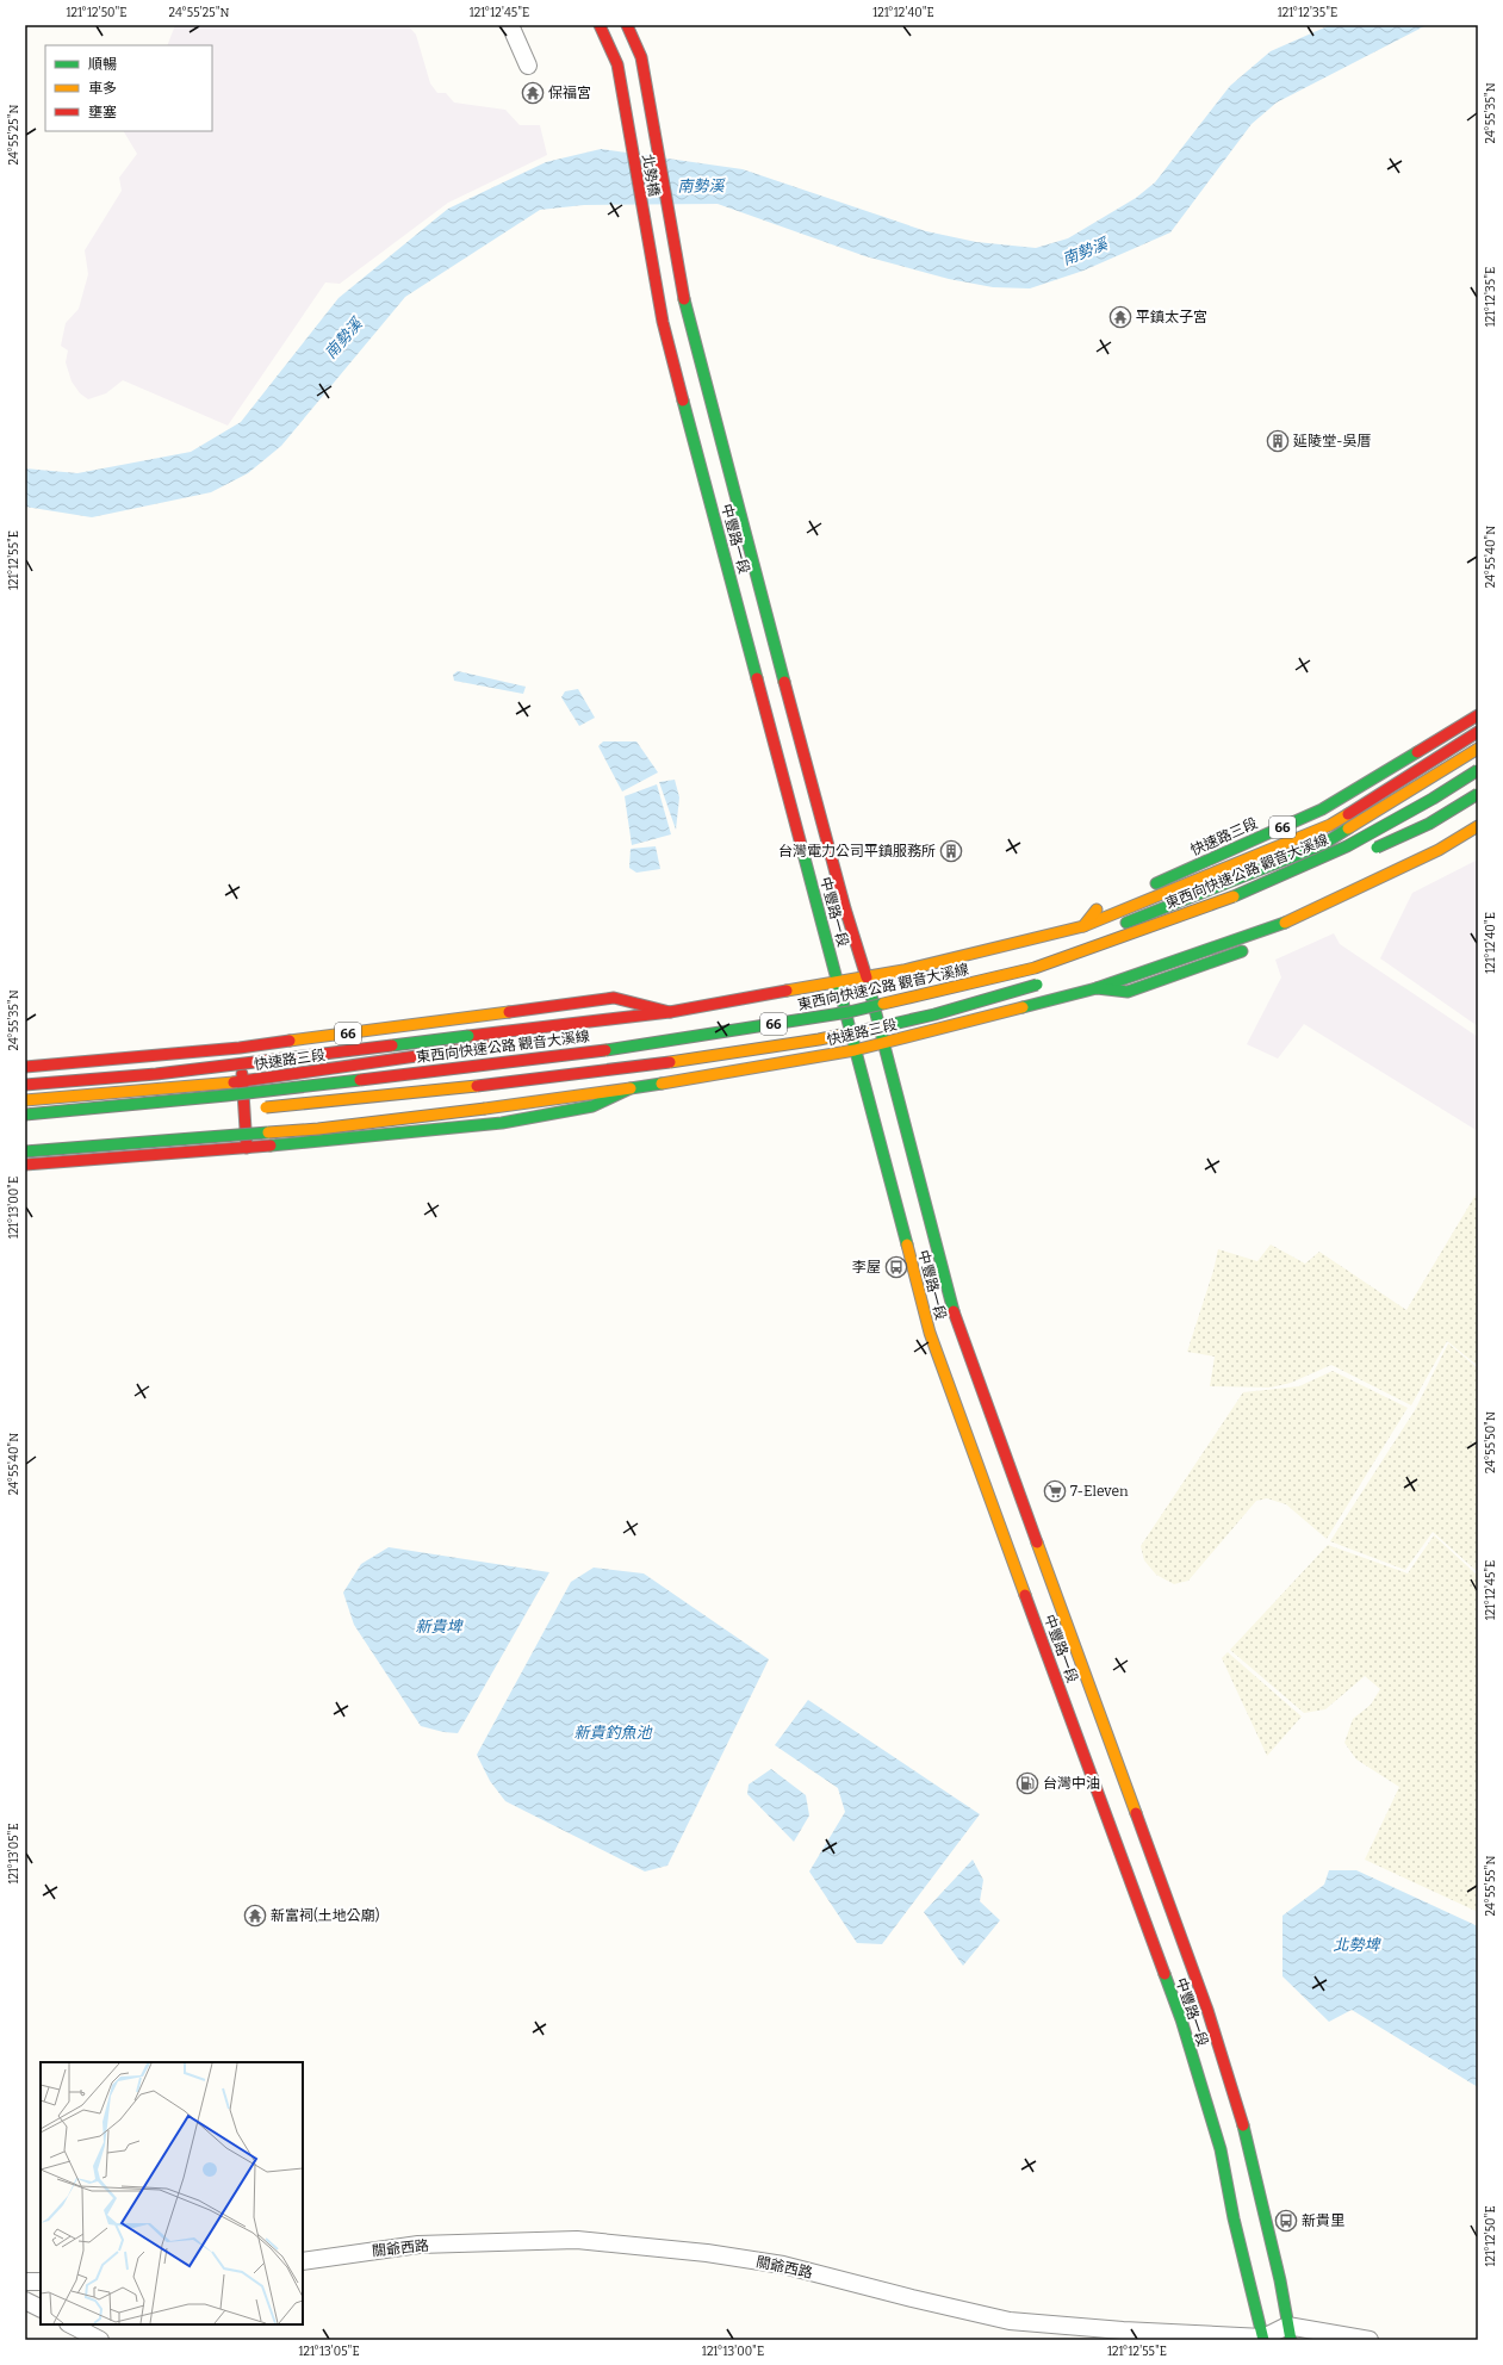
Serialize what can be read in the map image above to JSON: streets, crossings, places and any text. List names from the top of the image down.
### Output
{
  "streets": {
    "main road": [
      "北勢橋",
      "中豐路一段",
      "66",
      "快速路三段",
      "東西向快速公路 觀音大溪線"
    ],
    "street": ["關爺西路"]
  },
  "crossings": [
    ["北勢橋", "中豐路一段"],
    ["中豐路一段", "快速路三段"],
    ["中豐路一段", "關爺西路"]
  ],
  "water": [
    "南勢溪",
    "新貴埤",
    "新貴釣魚池",
    "北勢埤"
  ],
  "places": {
    "temple": ["保福宮", "平鎮太子宮", "新富祠(土地公廟)"],
    "building": ["延陵堂-吳厝", "台灣電力公司平鎮服務所"],
    "bus stop": ["李屋", "新貴里"],
    "supermarket": ["7-Eleven"],
    "fuel station": ["台灣中油"]
  },
  "legend": ["順暢", "車多", "壅塞"],
  "coordinates": [
    "121°12'50\"E",
    "24°55'25\"N",
    "121°12'45\"E",
    "121°12'40\"E",
    "121°12'35\"E",
    "24°55'35\"N",
    "24°55'40\"N",
    "121°12'55\"E",
    "121°13'00\"E",
    "24°55'50\"N",
    "121°13'05\"E",
    "24°55'55\"N"
  ]
}
